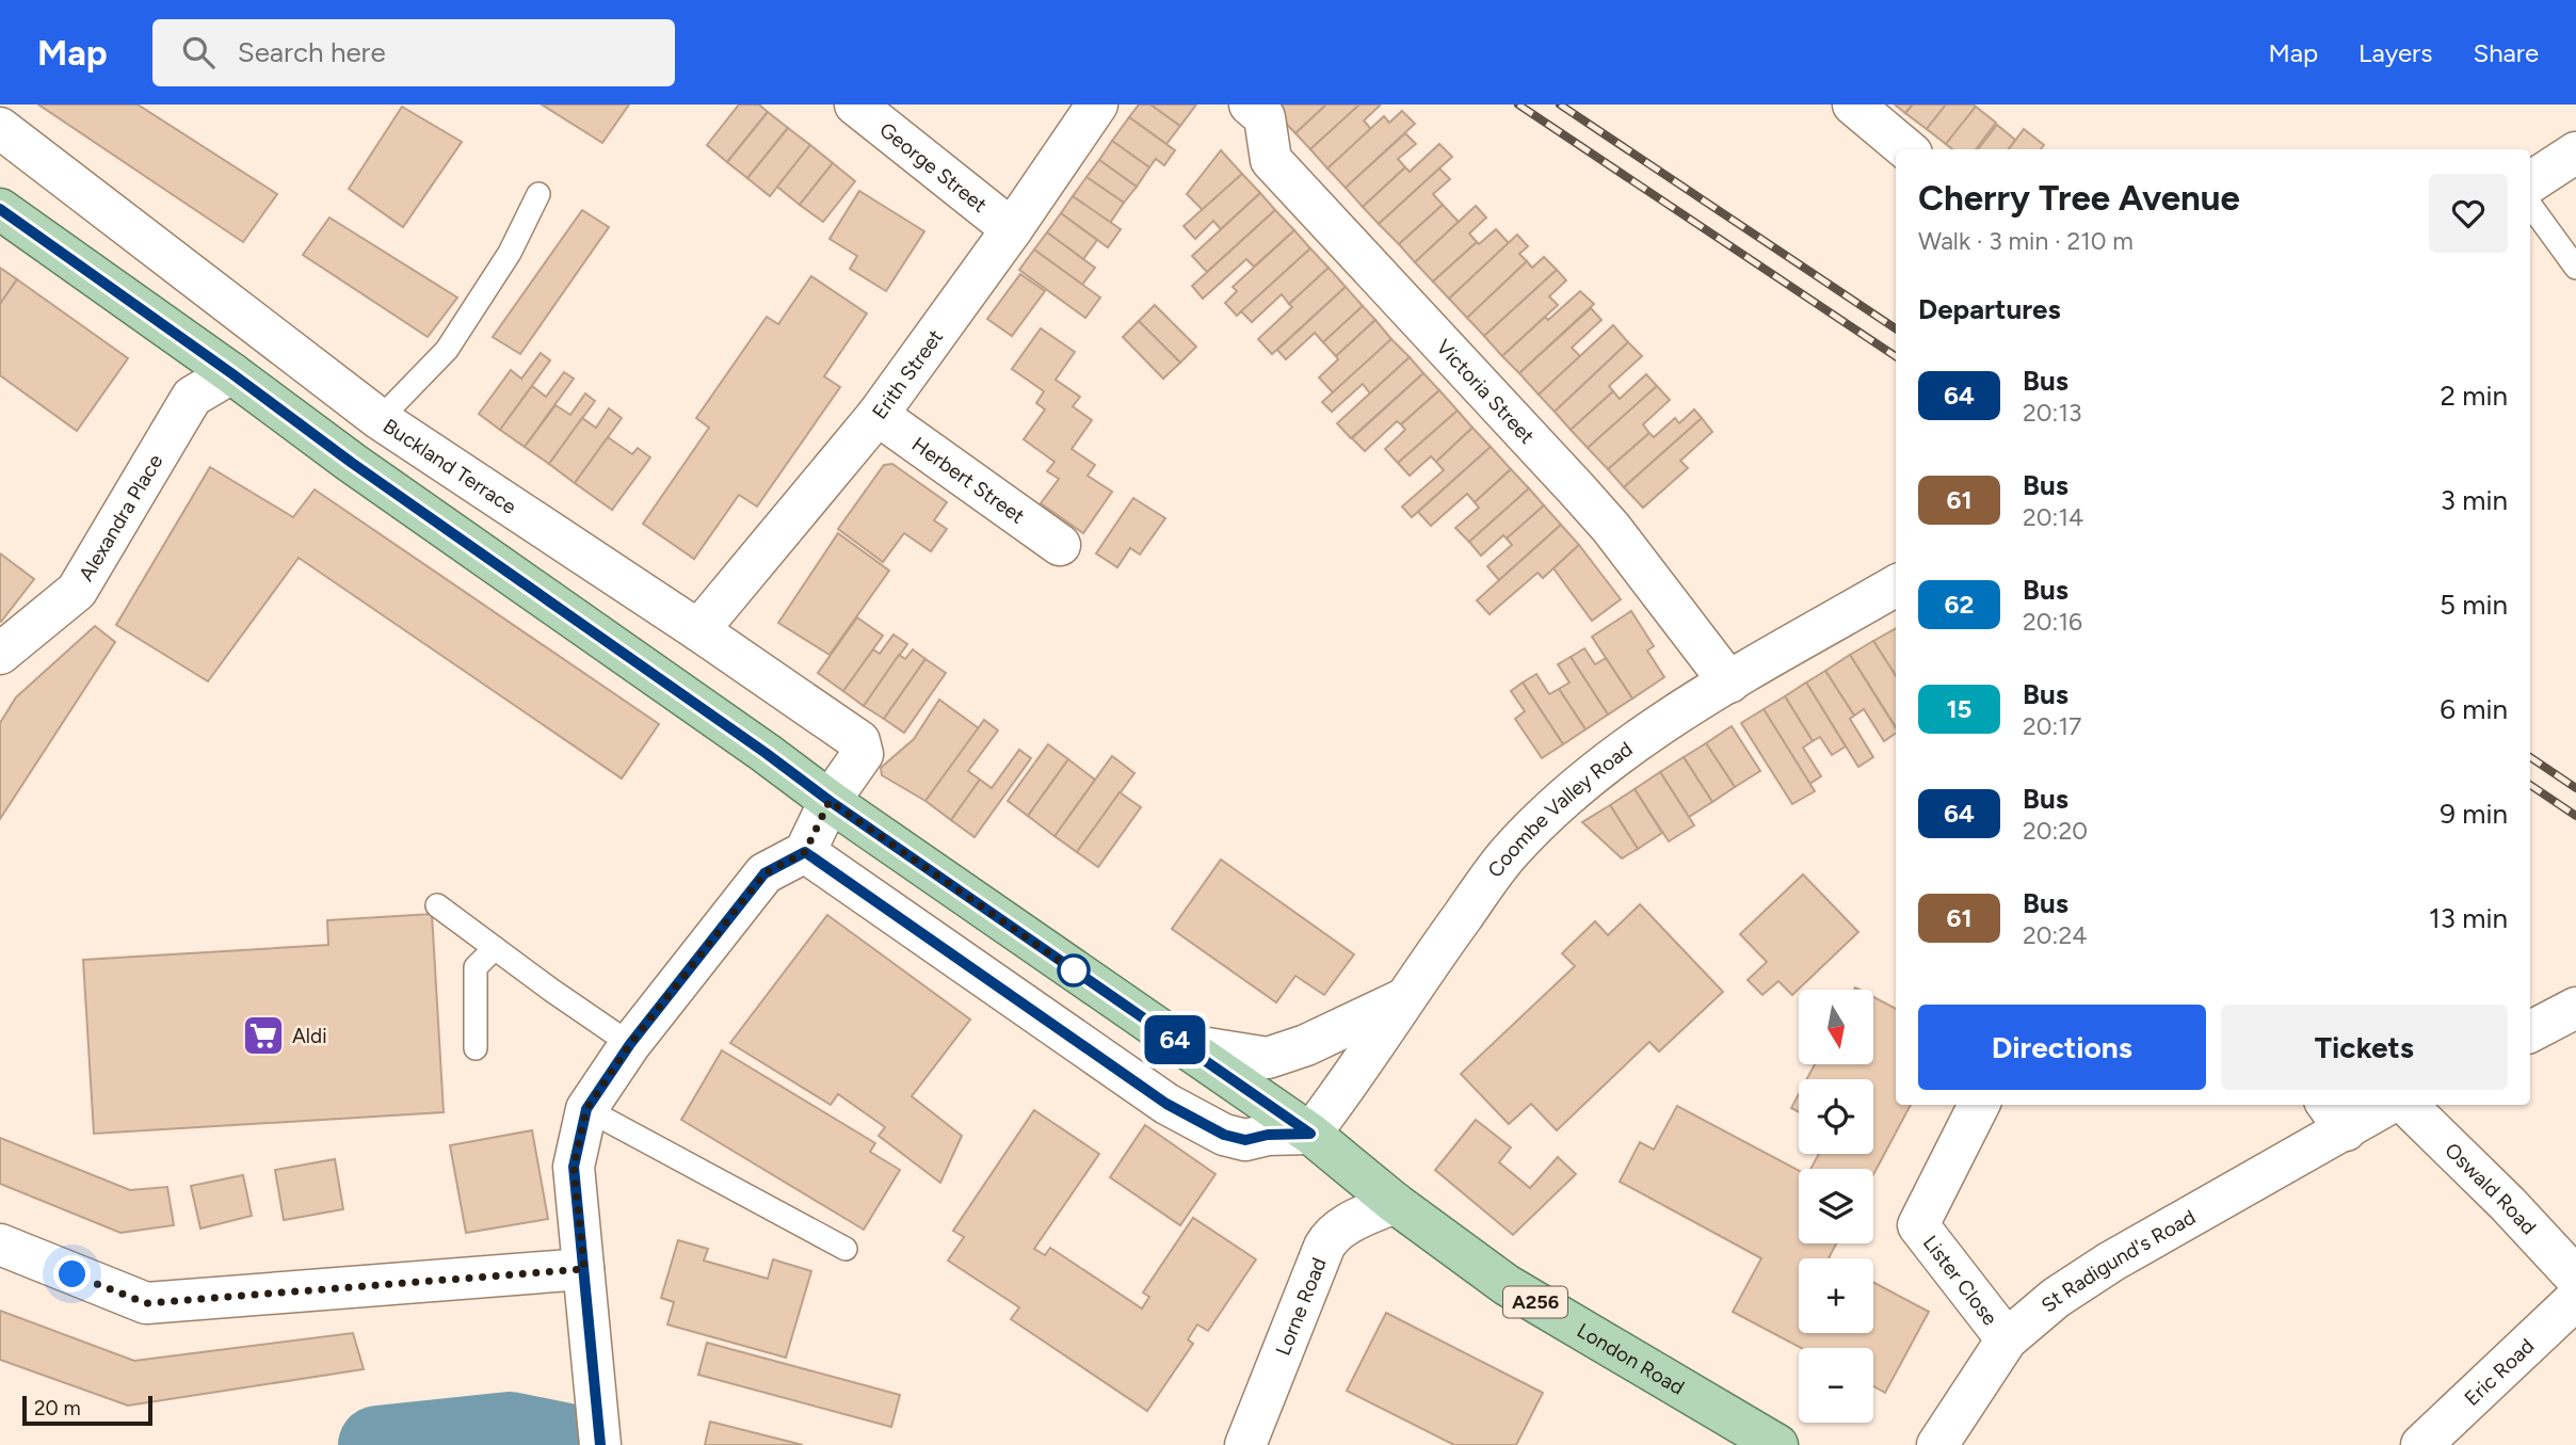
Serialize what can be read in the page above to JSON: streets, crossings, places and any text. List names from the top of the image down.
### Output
{
  "streets": {
    "main road": ["A256", "London Road"],
    "street": [
      "George Street",
      "Erith Street",
      "Victoria Street",
      "Buckland Terrace",
      "Herbert Street",
      "Alexandra Place",
      "Coombe Valley Road",
      "Oswald Road",
      "St Radigund's Road",
      "Lister Close",
      "Lorne Road",
      "Eric Road"
    ]
  },
  "crossings": [
    ["George Street", "Erith Street"],
    ["Erith Street", "Buckland Terrace"],
    ["Erith Street", "Herbert Street"],
    ["Victoria Street", "Coombe Valley Road"],
    ["Buckland Terrace", "London Road"],
    ["Alexandra Place", "London Road"],
    ["Coombe Valley Road", "London Road"],
    ["St Radigund's Road", "Lister Close"],
    ["Lorne Road", "London Road"]
  ],
  "places": {
    "supermarket": ["Aldi"]
  },
  "lines": ["bus line 64"],
  "scale_bar": "20 m",
  "north": "bottom",
  "page": {
    "header": "Map",
    "search": "Search here",
    "nav": ["Map", "Layers", "Share"],
    "on_map": "64",
    "heading": [
      ["Cherry Tree Avenue", "Walk · 3 min · 210 m"],
      "Departures"
    ],
    "list": [
      {
        "mark": "64",
        "name": "Bus",
        "note": "20:13",
        "value": "2 min"
      },
      {
        "mark": "61",
        "name": "Bus",
        "note": "20:14",
        "value": "3 min"
      },
      {
        "mark": "62",
        "name": "Bus",
        "note": "20:16",
        "value": "5 min"
      },
      {
        "mark": "15",
        "name": "Bus",
        "note": "20:17",
        "value": "6 min"
      },
      {
        "mark": "64",
        "name": "Bus",
        "note": "20:20",
        "value": "9 min"
      },
      {
        "mark": "61",
        "name": "Bus",
        "note": "20:24",
        "value": "13 min"
      }
    ],
    "map_buttons": ["+", "−"],
    "buttons": ["Directions", "Tickets"],
    "scale": "20 m"
  }
}
